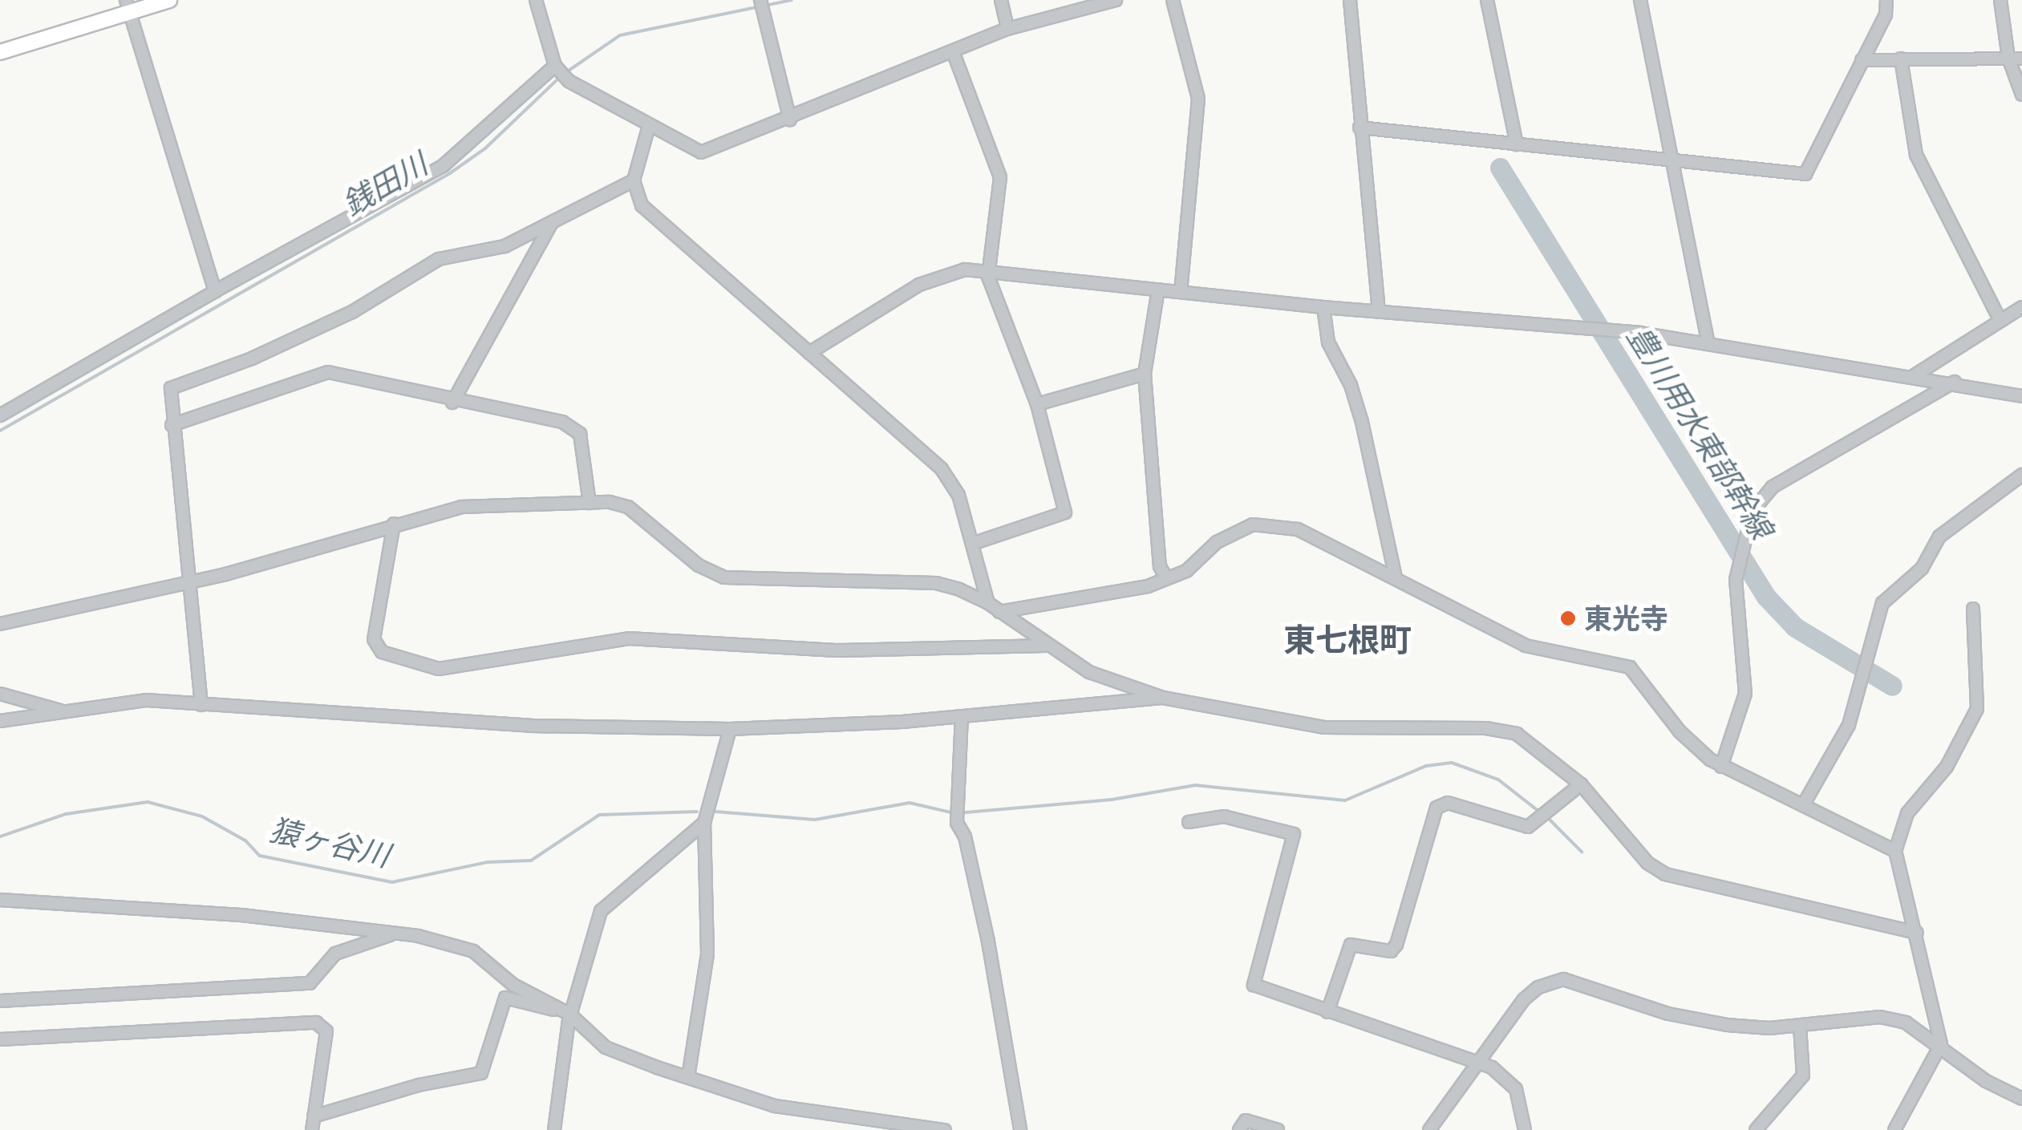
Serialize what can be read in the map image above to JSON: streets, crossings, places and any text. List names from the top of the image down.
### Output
{
  "districts": ["東七根町"],
  "water": ["銭田川", "豊川用水東部幹線", "猿ヶ谷川"],
  "places": ["東光寺"]
}
